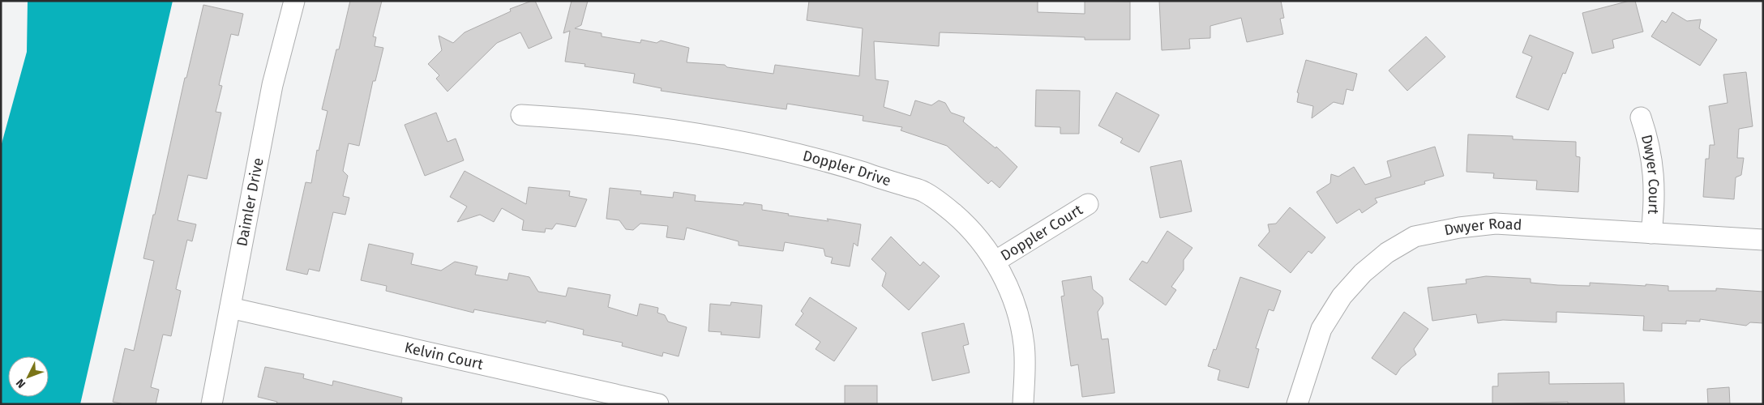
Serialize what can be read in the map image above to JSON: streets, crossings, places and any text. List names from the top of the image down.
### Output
{
  "streets": {
    "street": [
      "Doppler Drive",
      "Dwyer Court",
      "Daimler Drive",
      "Dwyer Road",
      "Doppler Court",
      "Kelvin Court"
    ]
  },
  "crossings": [
    ["Doppler Drive", "Doppler Court"],
    ["Dwyer Court", "Dwyer Road"],
    ["Daimler Drive", "Kelvin Court"]
  ],
  "north": "bottom left"
}
